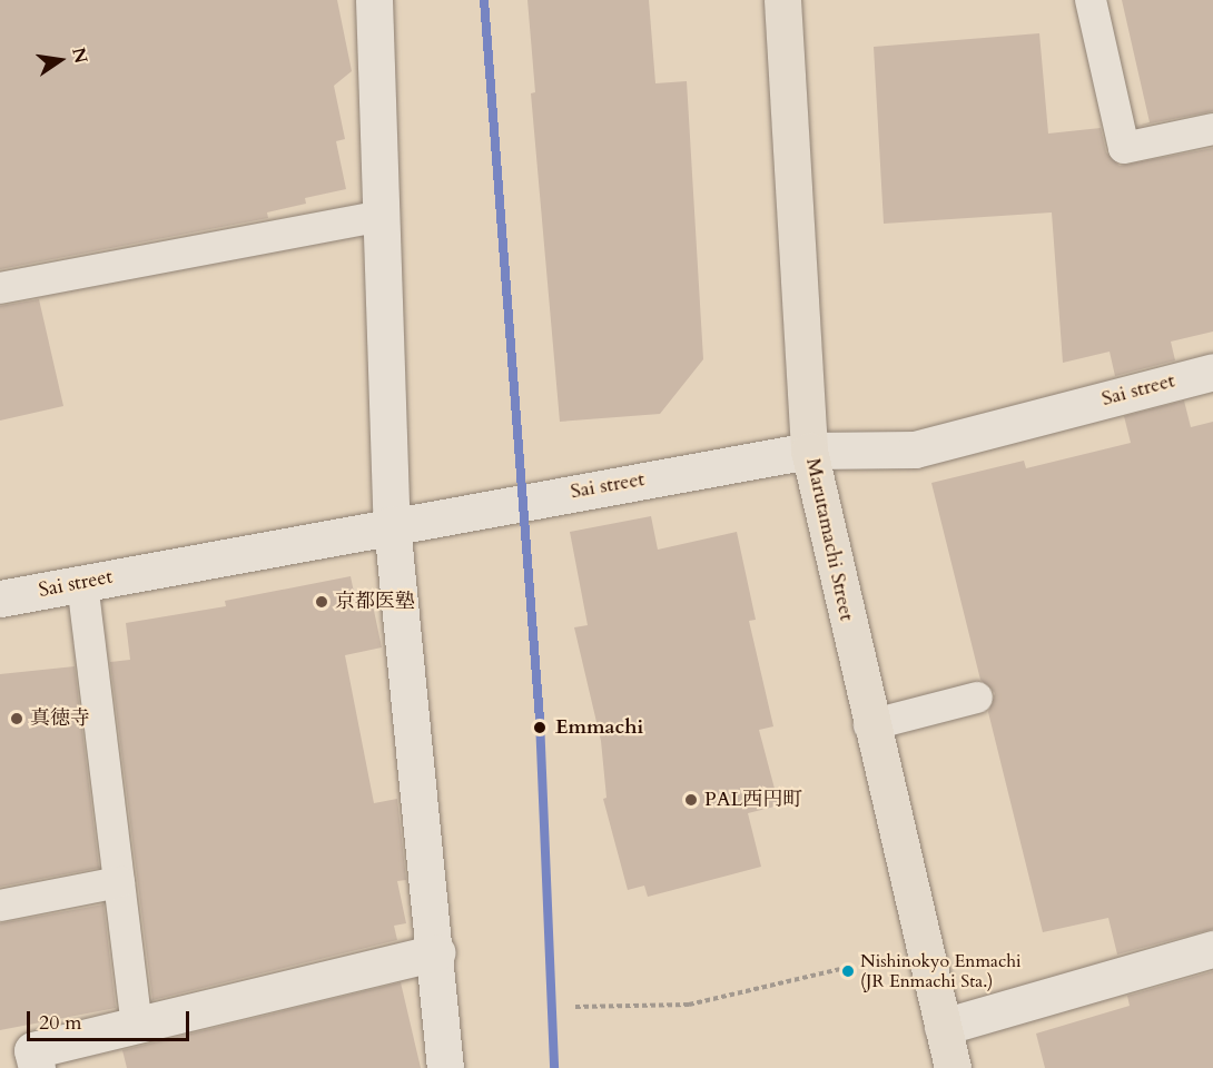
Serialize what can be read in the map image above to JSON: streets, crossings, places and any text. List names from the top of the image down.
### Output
{
  "streets": {
    "main road": ["Marutamachi Street"],
    "street": ["Sai street"]
  },
  "crossings": [
    ["Sai street", "Marutamachi Street"]
  ],
  "places": [
    "京都医塾",
    "真徳寺",
    "Emmachi",
    "PAL西円町",
    "Nishinokyo Enmachi (JR Enmachi Sta.)"
  ],
  "scale_bar": "20 m",
  "north": "right"
}
